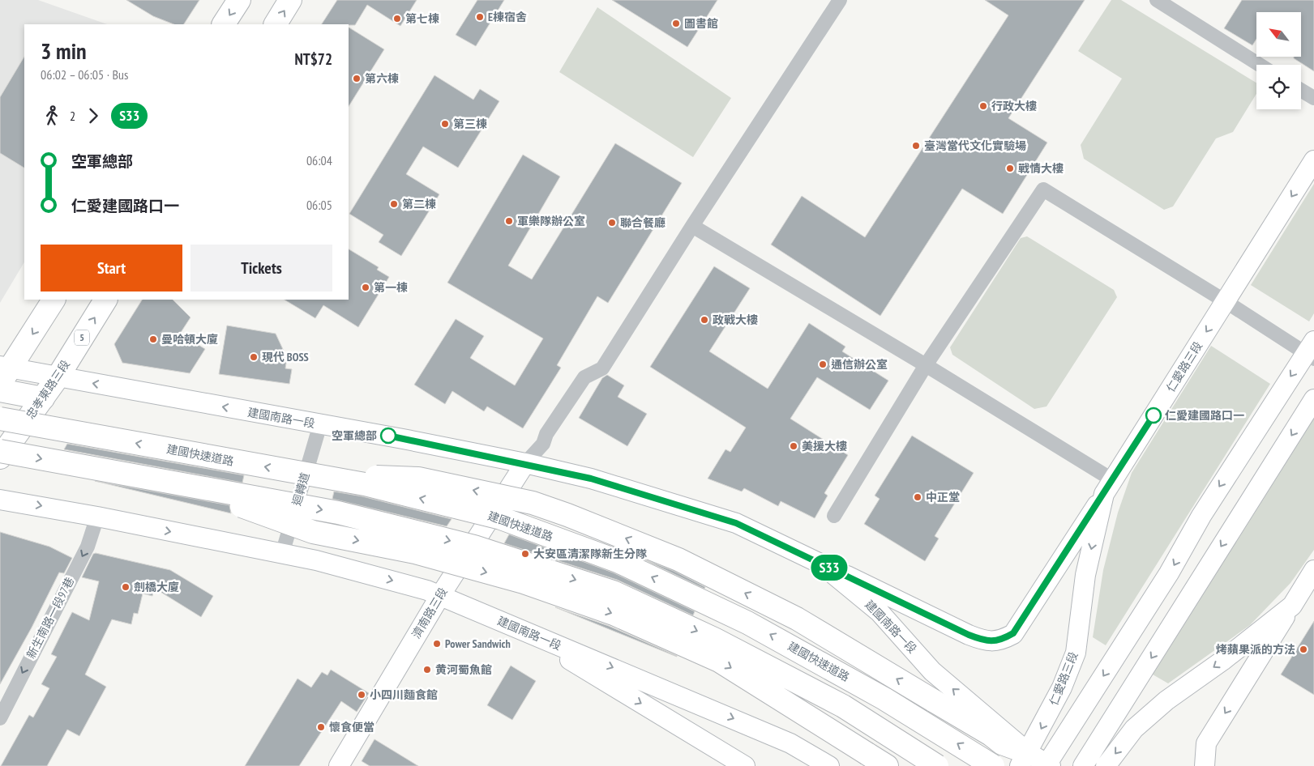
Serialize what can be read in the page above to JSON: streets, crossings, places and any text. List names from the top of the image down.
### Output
{
  "streets": {
    "main road": [
      "5",
      "仁愛路三段",
      "忠孝東路三段",
      "建國南路一段",
      "建國快速道路",
      "濟南路三段"
    ],
    "street": ["迴轉道", "新生南路一段97巷"]
  },
  "crossings": [
    ["仁愛路三段", "建國南路一段"],
    ["忠孝東路三段", "建國南路一段"],
    ["建國南路一段", "迴轉道"],
    ["建國南路一段", "濟南路三段"],
    ["建國南路一段", "新生南路一段97巷"]
  ],
  "one_way": ["新生南路一段97巷"],
  "places": [
    "E棟宿舍",
    "第七棟",
    "圖書館",
    "第六棟",
    "行政大樓",
    "第三棟",
    "臺灣當代文化實驗場",
    "戰情大樓",
    "第二棟",
    "軍樂隊辦公室",
    "聯合餐廳",
    "第一棟",
    "政戰大樓",
    "曼哈頓大廈",
    "現代 BOSS",
    "通信辦公室",
    "仁愛建國路口一",
    "空軍總部",
    "美援大樓",
    "中正堂",
    "大安區清潔隊新生分隊",
    "劍橋大廈",
    "Power Sandwich",
    "烤蘋果派的方法",
    "黄河蜀魚館",
    "小四川麵食館",
    "懷食便當"
  ],
  "lines": ["bus line S33"],
  "north": "top left",
  "page": {
    "on_map": "S33",
    "heading": ["3 min", "06:02 – 06:05 · Bus", "NT$72"],
    "legs": ["2", "S33"],
    "list": [
      {
        "name": "空軍總部",
        "value": "06:04"
      },
      {
        "name": "仁愛建國路口一",
        "value": "06:05"
      }
    ],
    "buttons": ["Start", "Tickets"]
  }
}
